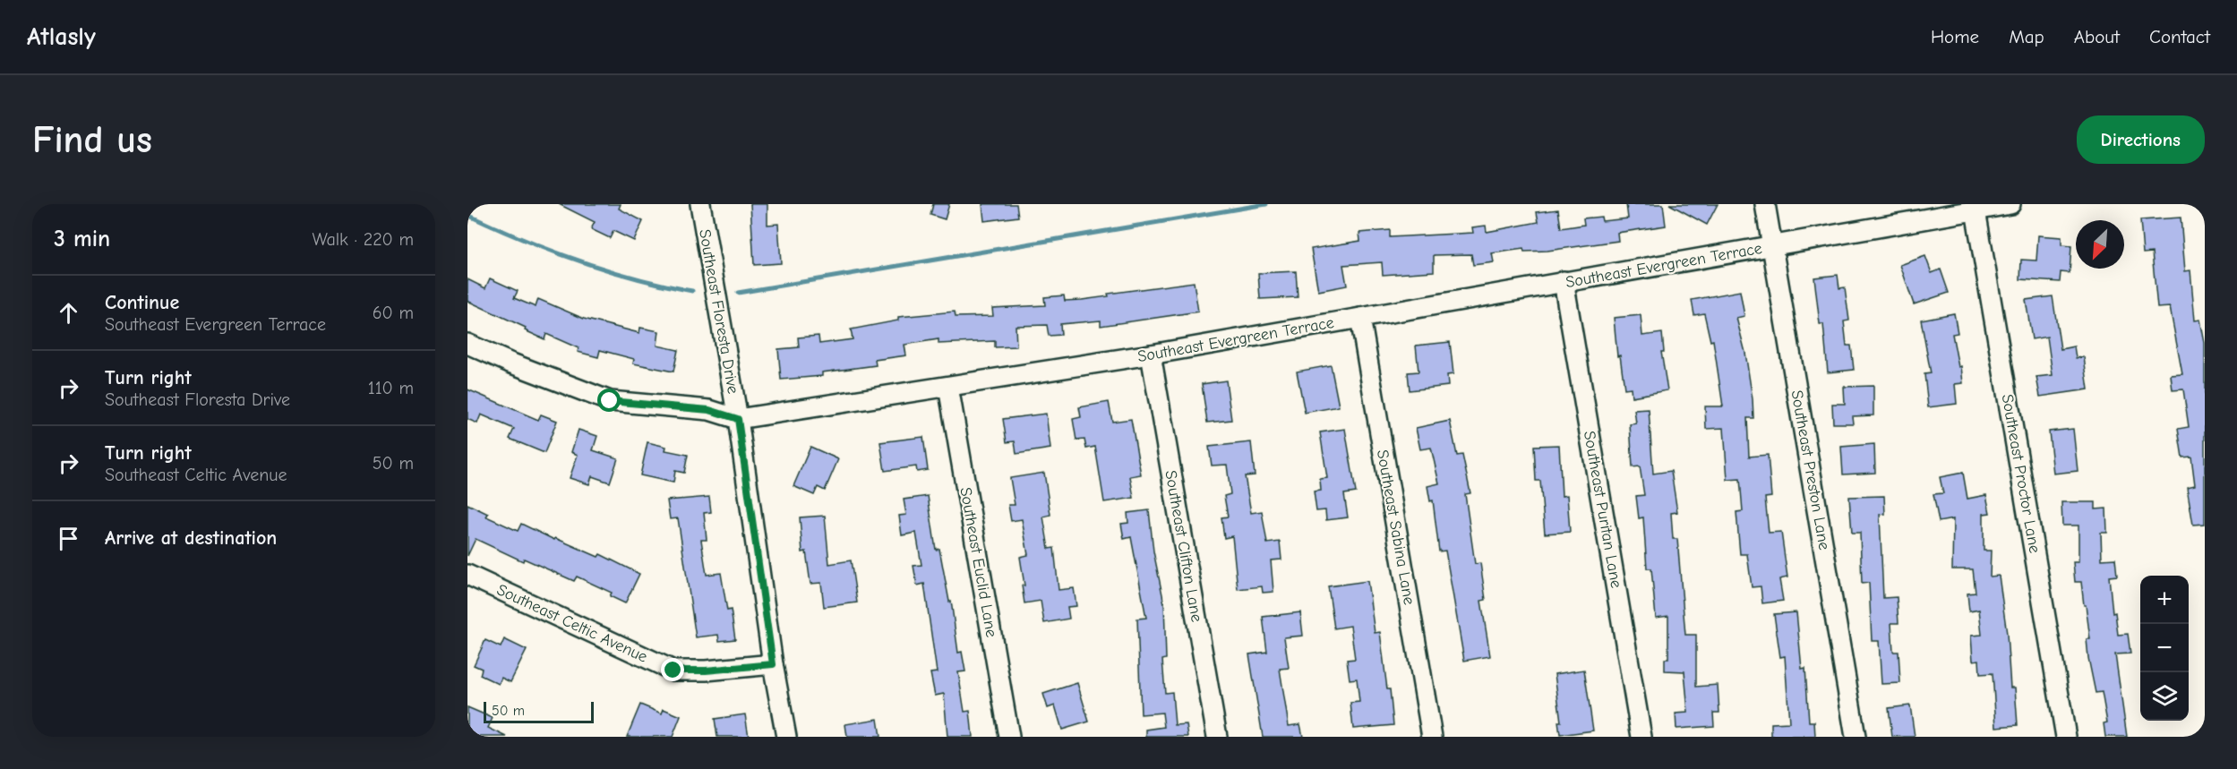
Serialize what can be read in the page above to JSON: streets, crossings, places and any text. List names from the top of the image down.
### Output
{
  "streets": {
    "street": [
      "Southeast Evergreen Terrace",
      "Southeast Floresta Drive",
      "Southeast Preston Lane",
      "Southeast Proctor Lane",
      "Southeast Puritan Lane",
      "Southeast Sabina Lane",
      "Southeast Clifton Lane",
      "Southeast Euclid Lane",
      "Southeast Celtic Avenue"
    ]
  },
  "crossings": [
    ["Southeast Evergreen Terrace", "Southeast Floresta Drive"],
    ["Southeast Evergreen Terrace", "Southeast Preston Lane"],
    ["Southeast Evergreen Terrace", "Southeast Proctor Lane"],
    ["Southeast Evergreen Terrace", "Southeast Puritan Lane"],
    ["Southeast Evergreen Terrace", "Southeast Sabina Lane"],
    ["Southeast Evergreen Terrace", "Southeast Clifton Lane"],
    ["Southeast Evergreen Terrace", "Southeast Euclid Lane"],
    ["Southeast Floresta Drive", "Southeast Celtic Avenue"]
  ],
  "scale_bar": "50 m",
  "north": "bottom left",
  "page": {
    "header": "Atlasly",
    "nav": [
      "Home",
      "Map",
      "About",
      "Contact"
    ],
    "buttons": "Directions",
    "title": "Find us",
    "heading": ["3 min", "Walk · 220 m"],
    "list": [
      ["Continue", "Southeast Evergreen Terrace", "60 m"],
      ["Turn right", "Southeast Floresta Drive", "110 m"],
      ["Turn right", "Southeast Celtic Avenue", "50 m"],
      "Arrive at destination"
    ],
    "map_buttons": ["+", "−"],
    "scale": "50 m"
  }
}
